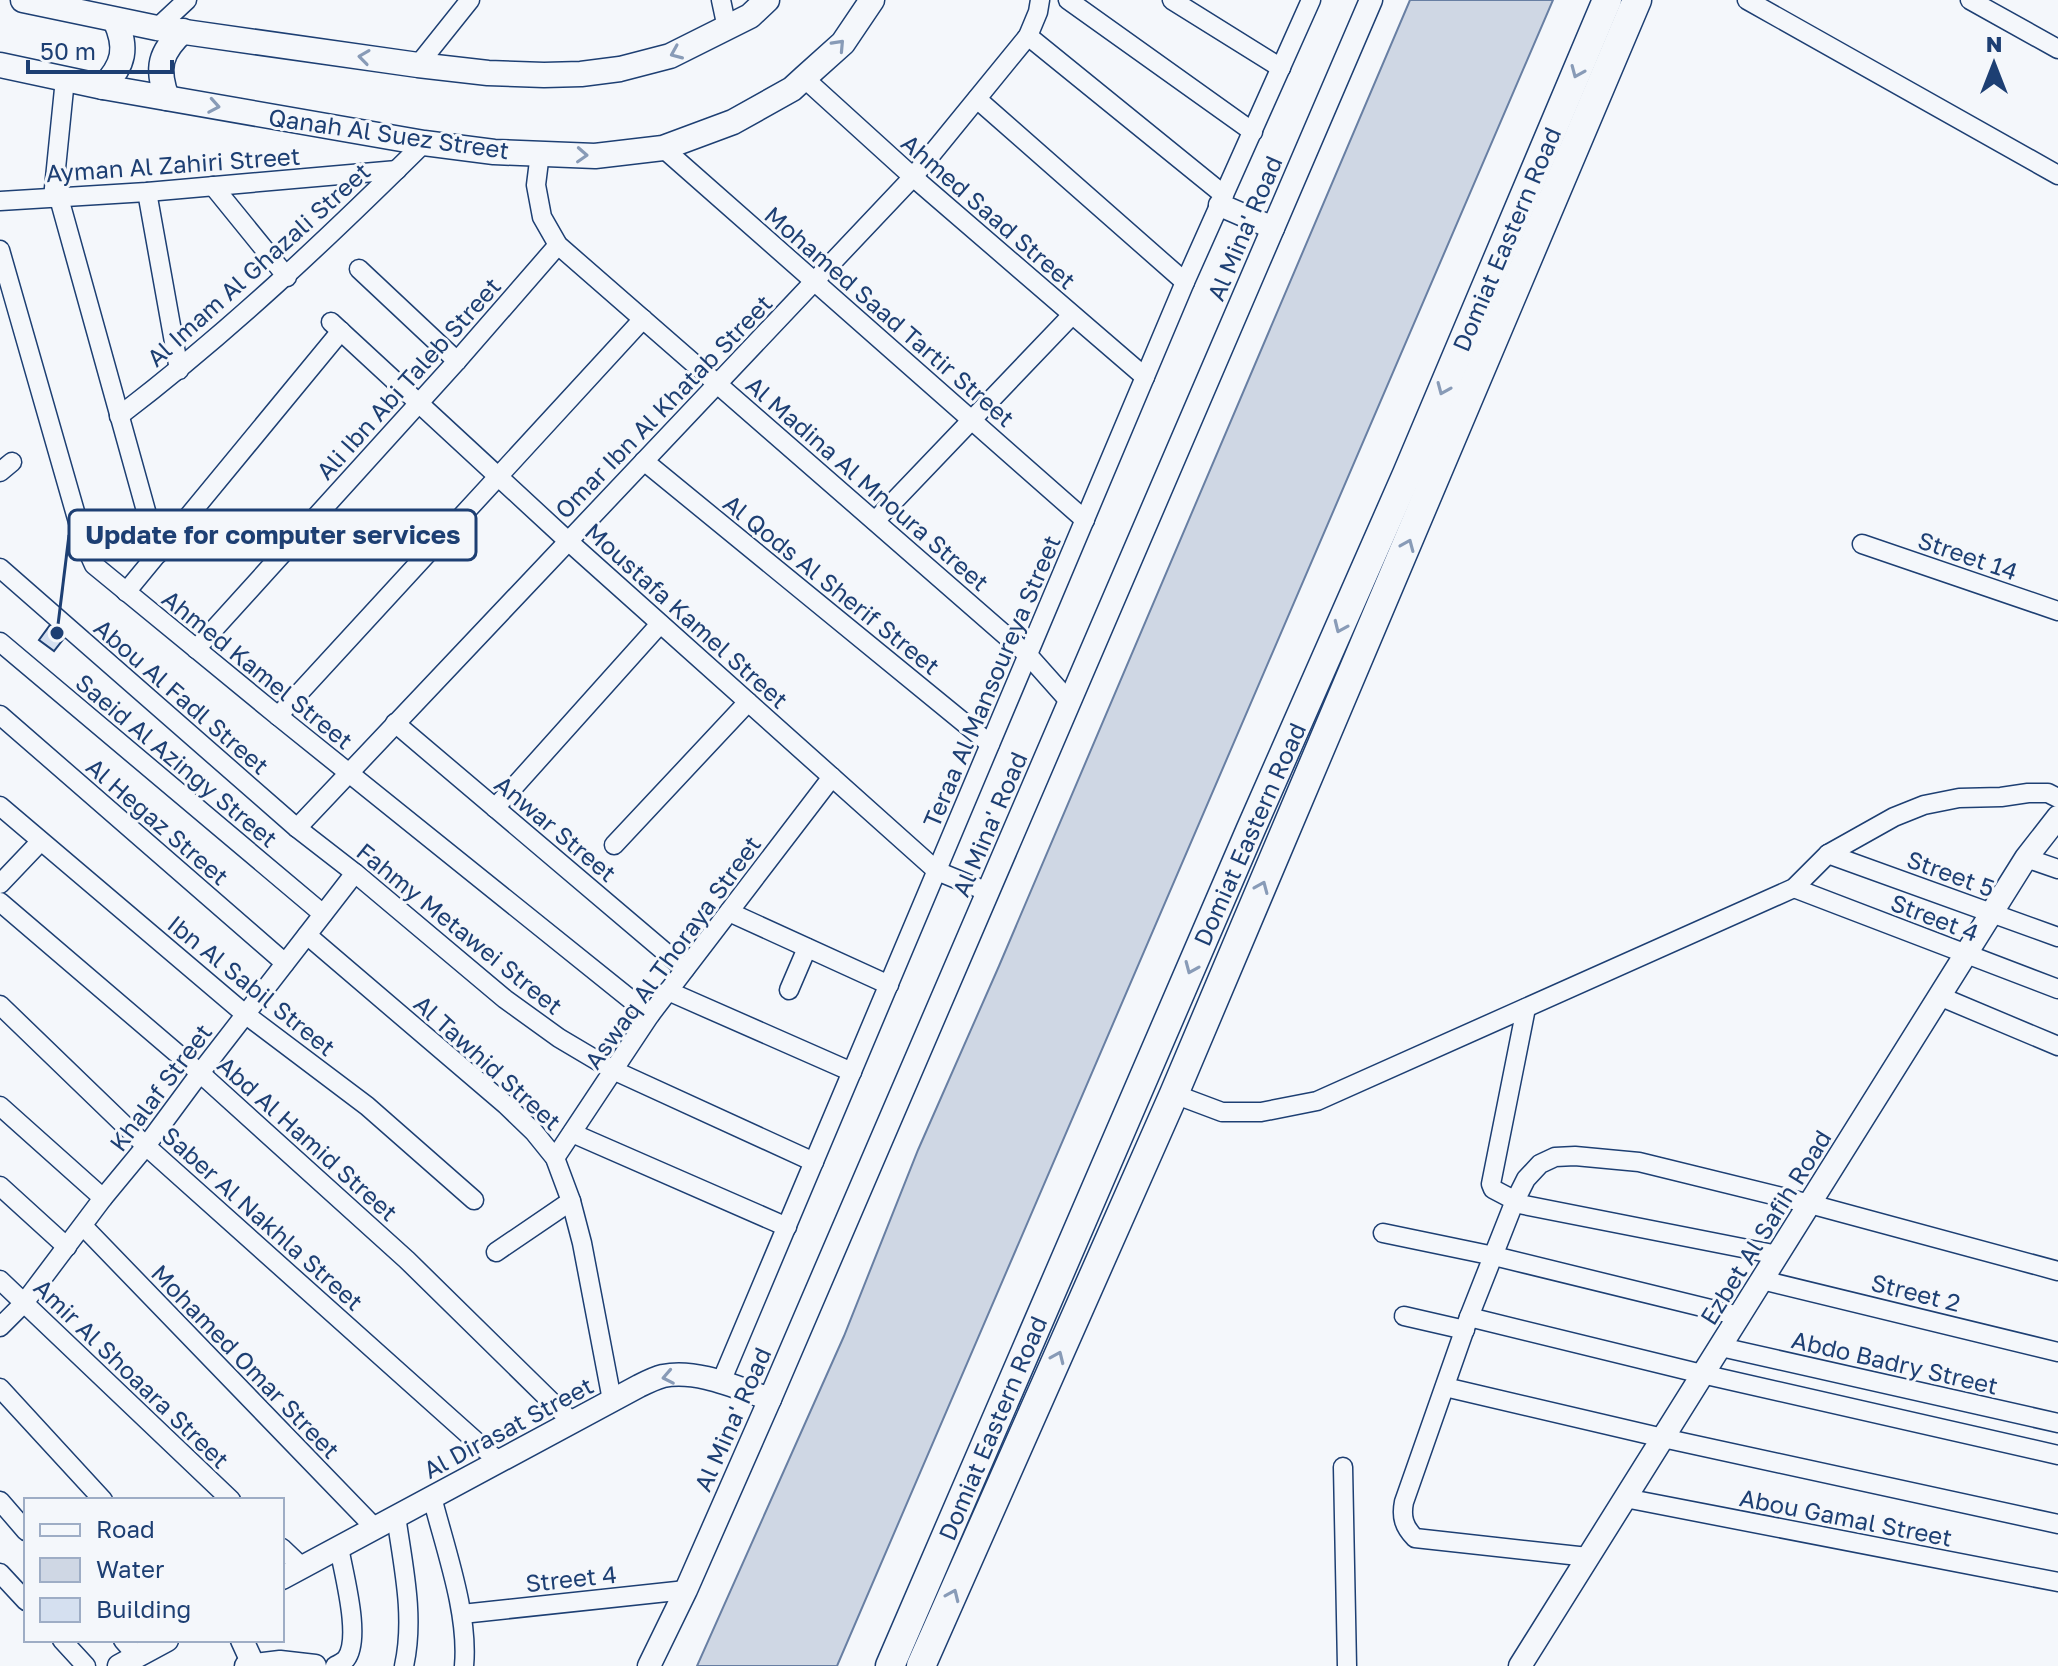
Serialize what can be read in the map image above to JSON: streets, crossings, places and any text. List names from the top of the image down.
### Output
{
  "streets": {
    "highway": ["Domiat Eastern Road"],
    "main road": ["Qanah Al Suez Street"],
    "street": [
      "Ayman Al Zahiri Street",
      "Ahmed Saad Street",
      "Al Mina' Road",
      "Al Imam Al Ghazali Street",
      "Mohamed Saad Tartir Street",
      "Ali Ibn Abi Taleb Street",
      "Omar Ibn Al Khatab Street",
      "Al Madina Al Mnoura Street",
      "Street 14",
      "Al Qods Al Sherif Street",
      "Moustafa Kamel Street",
      "Ahmed Kamel Street",
      "Teraa Al Mansoureya Street",
      "Abou Al Fadl Street",
      "Saeid Al Azingy Street",
      "Al Hegaz Street",
      "Anwar Street",
      "Street 5",
      "Street 4",
      "Fahmy Metawei Street",
      "Aswaq Al Thoraya Street",
      "Ibn Al Sabil Street",
      "Al Tawhid Street",
      "Khalaf Street",
      "Abd Al Hamid Street",
      "Saber Al Nakhla Street",
      "Ezbet Al Safih Road",
      "Street 2",
      "Mohamed Omar Street",
      "Abdo Badry Street",
      "Amir Al Shoaara Street",
      "Al Dirasat Street",
      "Abou Gamal Street"
    ]
  },
  "crossings": [
    ["Qanah Al Suez Street", "Ahmed Saad Street"],
    ["Qanah Al Suez Street", "Al Imam Al Ghazali Street"],
    ["Qanah Al Suez Street", "Mohamed Saad Tartir Street"],
    ["Qanah Al Suez Street", "Al Madina Al Mnoura Street"],
    ["Ayman Al Zahiri Street", "Al Imam Al Ghazali Street"],
    ["Ahmed Saad Street", "Omar Ibn Al Khatab Street"],
    ["Ahmed Saad Street", "Teraa Al Mansoureya Street"],
    ["Al Mina' Road", "Al Madina Al Mnoura Street"],
    ["Al Mina' Road", "Moustafa Kamel Street"],
    ["Al Mina' Road", "Street 4"],
    ["Al Mina' Road", "Al Dirasat Street"],
    ["Mohamed Saad Tartir Street", "Omar Ibn Al Khatab Street"],
    ["Mohamed Saad Tartir Street", "Teraa Al Mansoureya Street"],
    ["Ali Ibn Abi Taleb Street", "Al Madina Al Mnoura Street"],
    ["Ali Ibn Abi Taleb Street", "Moustafa Kamel Street"],
    ["Ali Ibn Abi Taleb Street", "Ahmed Kamel Street"],
    ["Omar Ibn Al Khatab Street", "Al Madina Al Mnoura Street"],
    ["Omar Ibn Al Khatab Street", "Al Qods Al Sherif Street"],
    ["Omar Ibn Al Khatab Street", "Moustafa Kamel Street"],
    ["Omar Ibn Al Khatab Street", "Ahmed Kamel Street"],
    ["Omar Ibn Al Khatab Street", "Abou Al Fadl Street"],
    ["Omar Ibn Al Khatab Street", "Anwar Street"],
    ["Omar Ibn Al Khatab Street", "Fahmy Metawei Street"],
    ["Al Madina Al Mnoura Street", "Teraa Al Mansoureya Street"],
    ["Al Qods Al Sherif Street", "Teraa Al Mansoureya Street"],
    ["Moustafa Kamel Street", "Teraa Al Mansoureya Street"],
    ["Moustafa Kamel Street", "Aswaq Al Thoraya Street"],
    ["Ahmed Kamel Street", "Aswaq Al Thoraya Street"],
    ["Teraa Al Mansoureya Street", "Fahmy Metawei Street"],
    ["Teraa Al Mansoureya Street", "Al Dirasat Street"],
    ["Abou Al Fadl Street", "Fahmy Metawei Street"],
    ["Saeid Al Azingy Street", "Khalaf Street"],
    ["Al Hegaz Street", "Khalaf Street"],
    ["Anwar Street", "Aswaq Al Thoraya Street"],
    ["Street 5", "Ezbet Al Safih Road"],
    ["Street 4", "Ezbet Al Safih Road"],
    ["Fahmy Metawei Street", "Aswaq Al Thoraya Street"],
    ["Fahmy Metawei Street", "Khalaf Street"],
    ["Aswaq Al Thoraya Street", "Al Tawhid Street"],
    ["Ibn Al Sabil Street", "Khalaf Street"],
    ["Al Tawhid Street", "Khalaf Street"],
    ["Al Tawhid Street", "Al Dirasat Street"],
    ["Khalaf Street", "Abd Al Hamid Street"],
    ["Khalaf Street", "Saber Al Nakhla Street"],
    ["Khalaf Street", "Mohamed Omar Street"],
    ["Khalaf Street", "Amir Al Shoaara Street"],
    ["Abd Al Hamid Street", "Al Dirasat Street"],
    ["Saber Al Nakhla Street", "Al Dirasat Street"],
    ["Ezbet Al Safih Road", "Street 2"],
    ["Ezbet Al Safih Road", "Abdo Badry Street"],
    ["Ezbet Al Safih Road", "Abou Gamal Street"],
    ["Mohamed Omar Street", "Al Dirasat Street"]
  ],
  "places": ["Update for computer services"],
  "legend": ["Road", "Water", "Building"],
  "scale_bar": "50 m",
  "north": "top"
}
